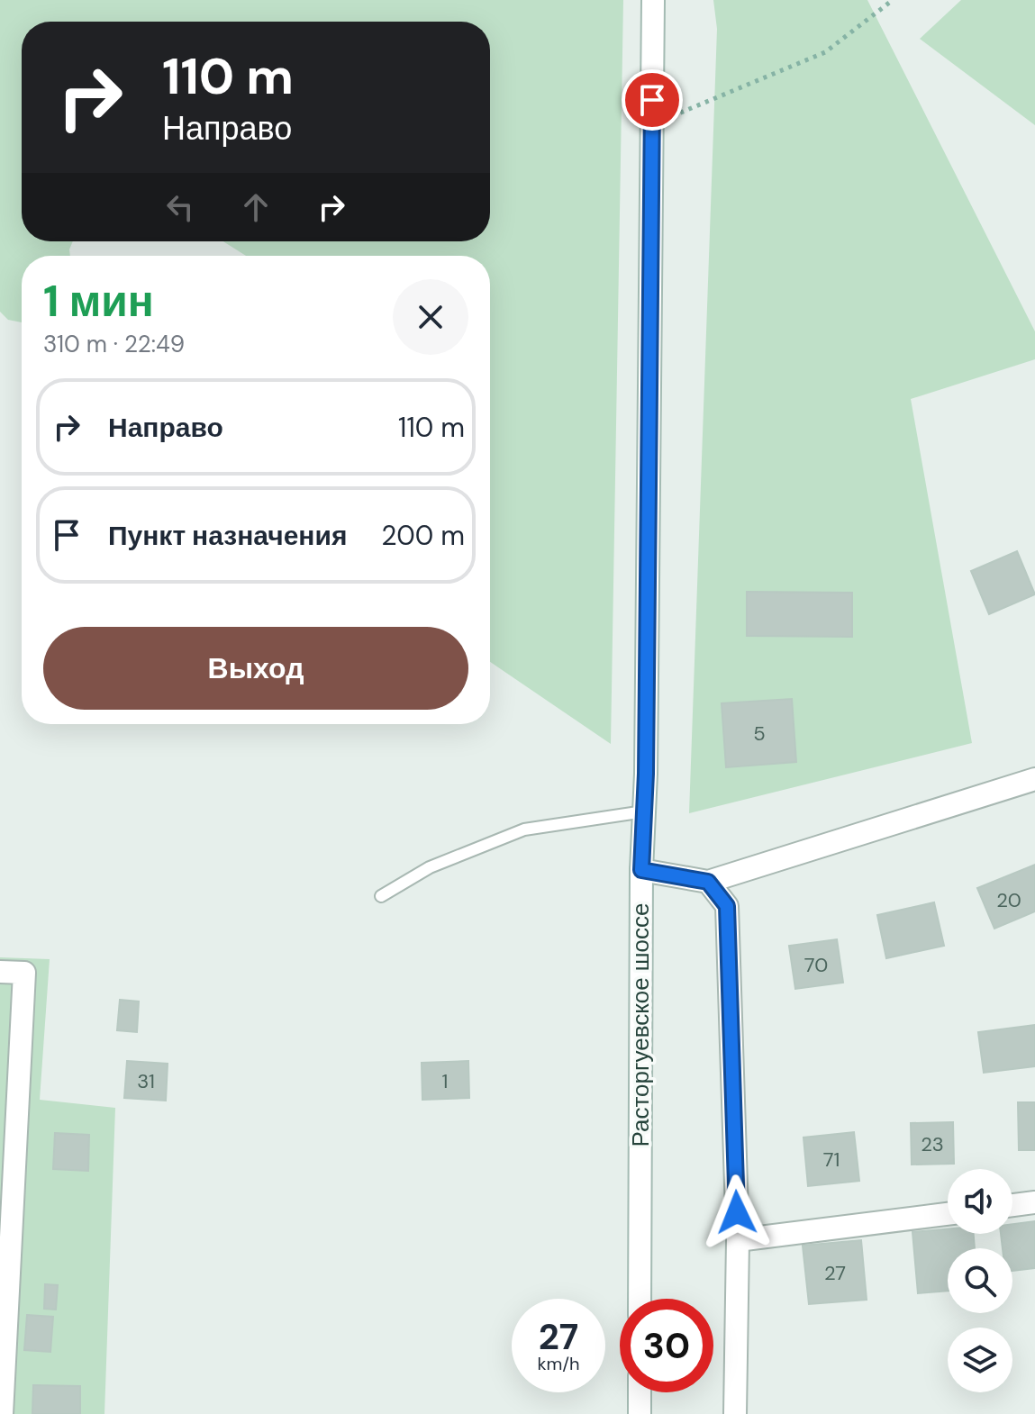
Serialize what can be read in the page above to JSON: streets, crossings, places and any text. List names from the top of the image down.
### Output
{
  "streets": {
    "street": ["Расторгуевское шоссе"]
  },
  "house_numbers": [
    "5",
    "20",
    "70",
    "31",
    "1",
    "23",
    "71",
    "27"
  ],
  "page": {
    "turn": ["110 m", "Направо"],
    "heading": ["1 мин", "310 m · 22:49"],
    "list": [
      {
        "name": "Направо",
        "value": "110 m"
      },
      {
        "name": "Пункт назначения",
        "value": "200 m"
      }
    ],
    "buttons": "Выход",
    "speed": "27 km/h",
    "limit": "30"
  }
}
